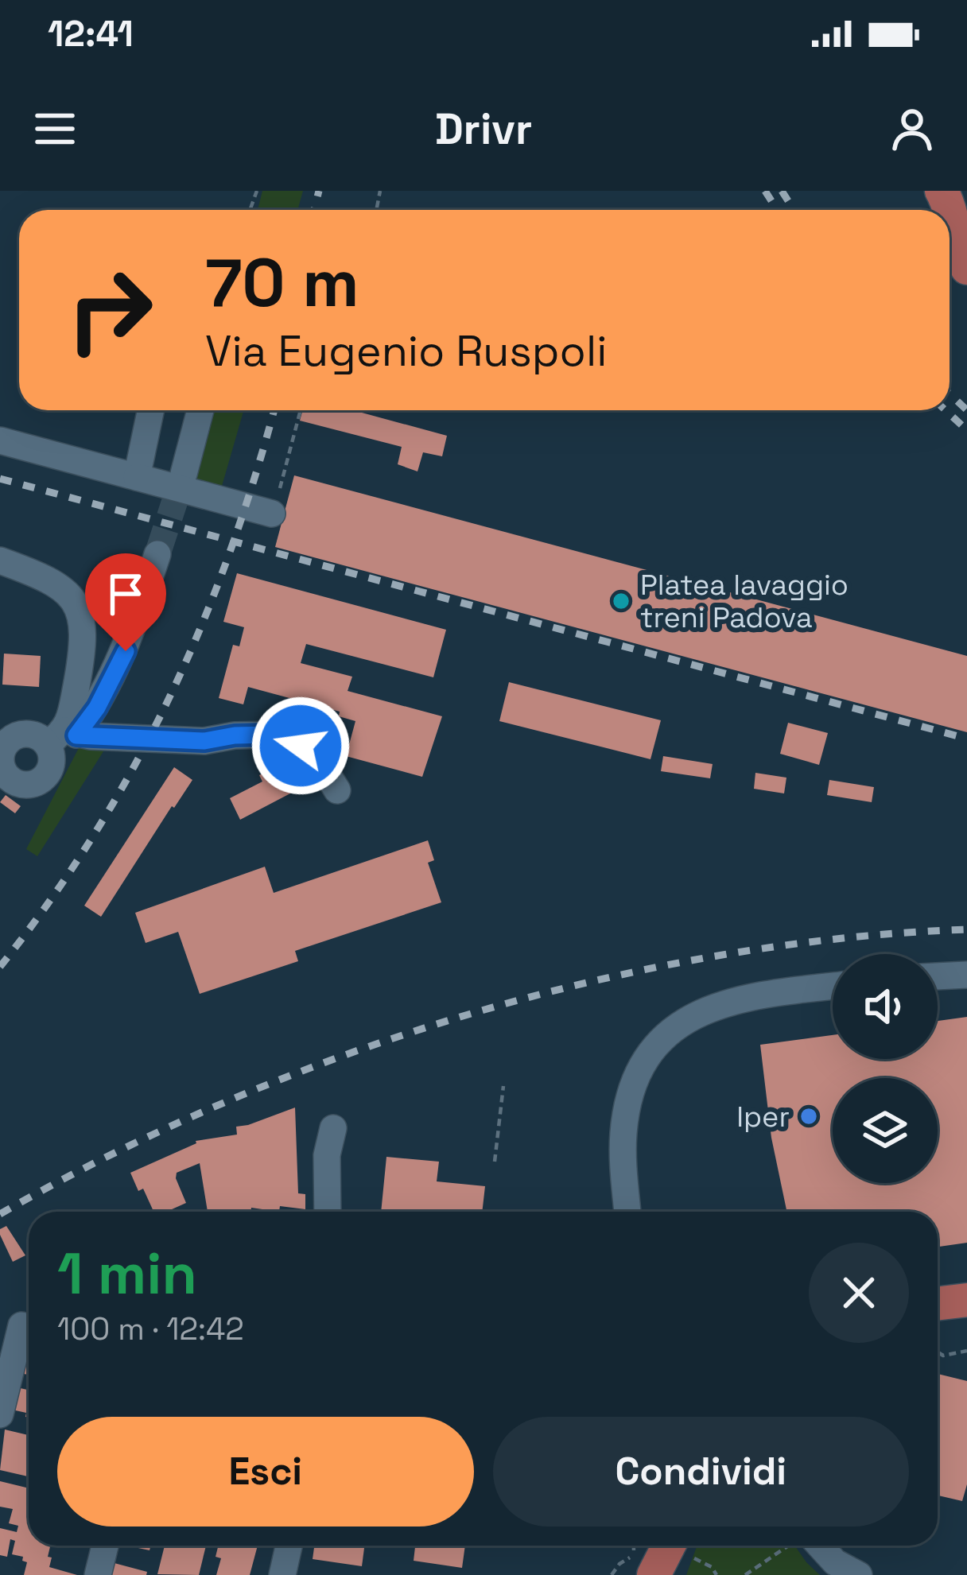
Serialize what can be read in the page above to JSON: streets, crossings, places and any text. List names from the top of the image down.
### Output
{
  "places": ["Platea lavaggio treni Padova", "Iper"],
  "page": {
    "status": "12:41",
    "header": "Drivr",
    "turn": ["70 m", "Via Eugenio Ruspoli"],
    "heading": ["1 min", "100 m · 12:42"],
    "buttons": ["Esci", "Condividi"]
  }
}
